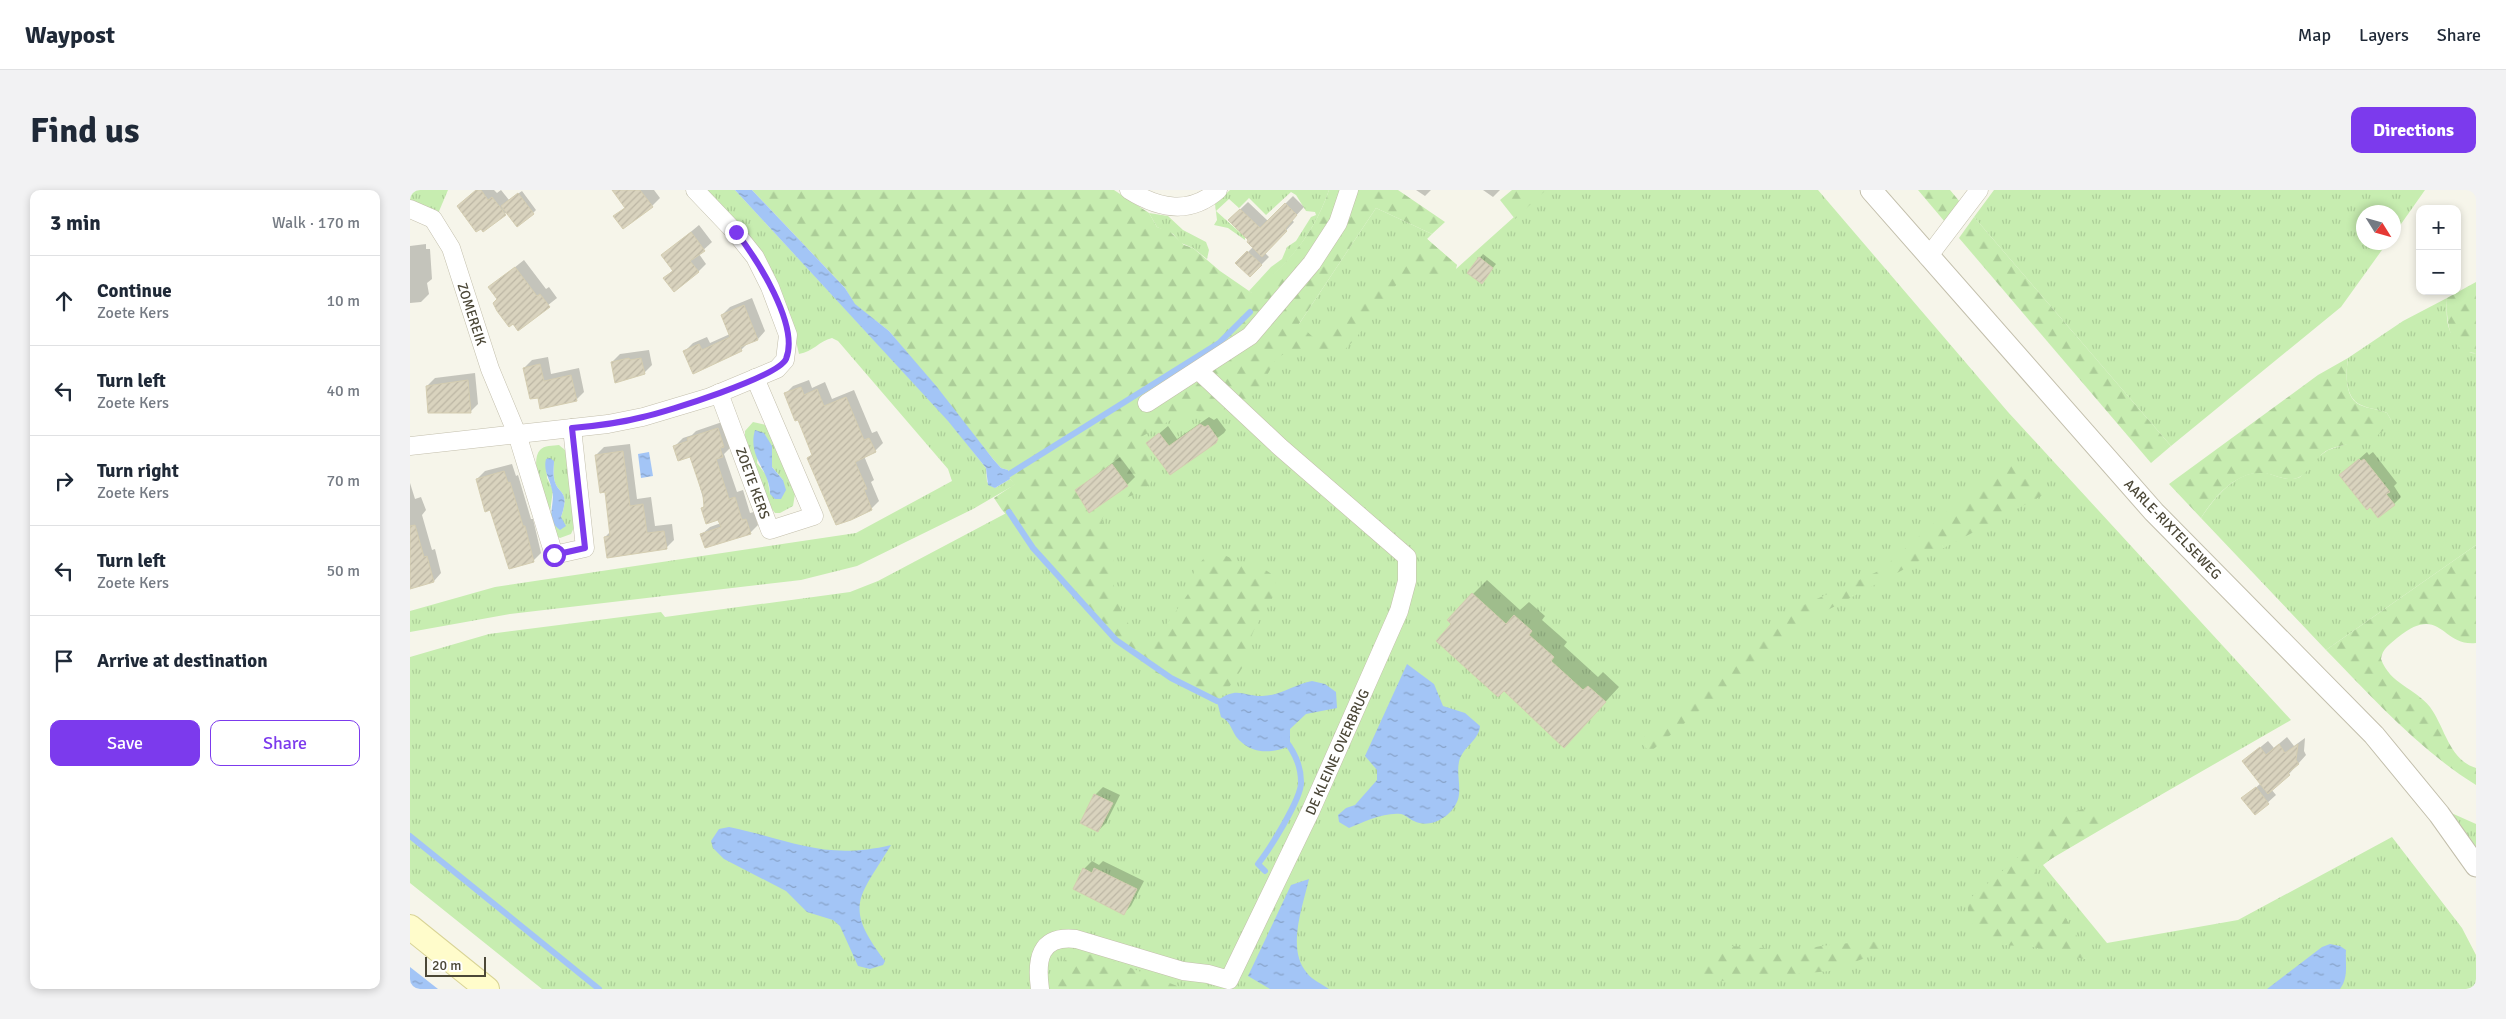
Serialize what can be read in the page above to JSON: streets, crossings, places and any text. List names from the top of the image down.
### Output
{
  "streets": {
    "street": [
      "ZOMEREIK",
      "ZOETE KERS",
      "AARLE-RIXTELSEWEG",
      "DE KLEINE OVERBRUG"
    ]
  },
  "scale_bar": "20 m",
  "north": "bottom right",
  "page": {
    "header": "Waypost",
    "nav": ["Map", "Layers", "Share"],
    "buttons": [
      "Directions",
      ["Save", "Share"]
    ],
    "title": "Find us",
    "heading": ["3 min", "Walk · 170 m"],
    "map_buttons": ["+", "−"],
    "list": [
      ["Continue", "Zoete Kers", "10 m"],
      ["Turn left", "Zoete Kers", "40 m"],
      ["Turn right", "Zoete Kers", "70 m"],
      ["Turn left", "Zoete Kers", "50 m"],
      "Arrive at destination"
    ],
    "scale": "20 m"
  }
}
